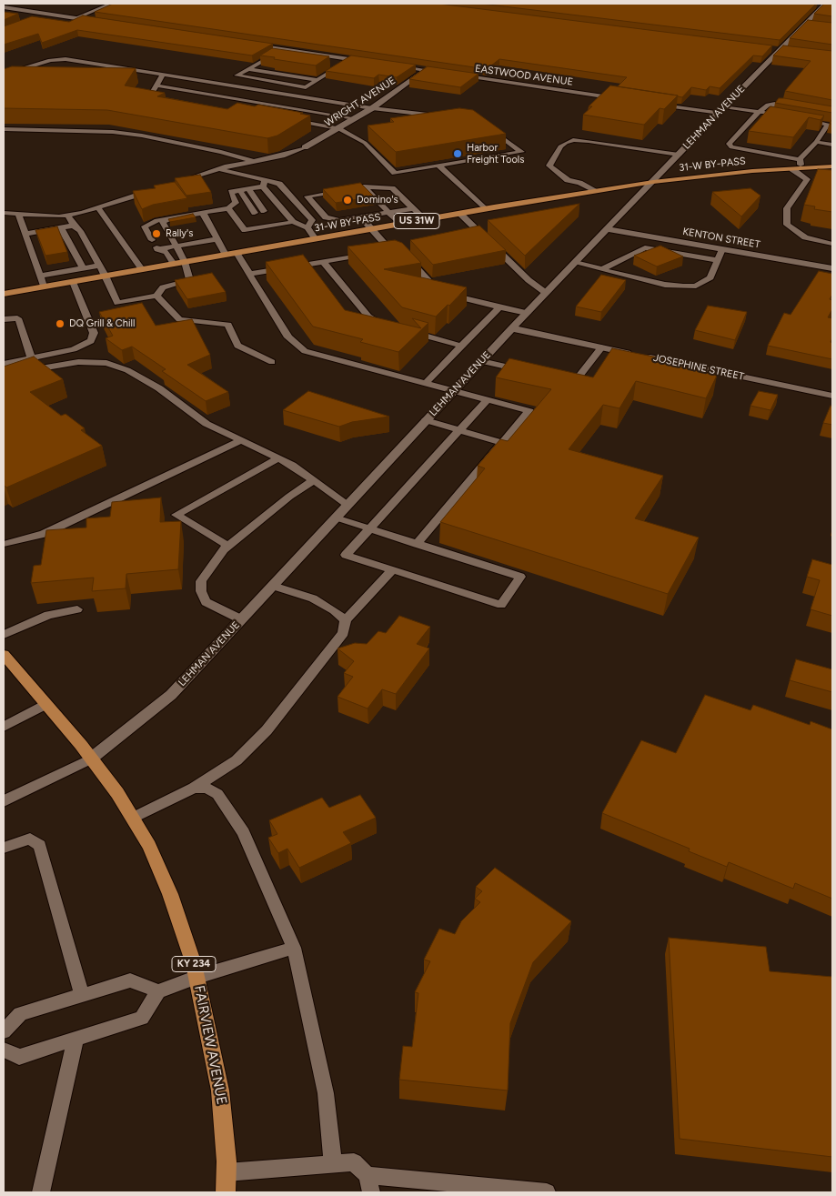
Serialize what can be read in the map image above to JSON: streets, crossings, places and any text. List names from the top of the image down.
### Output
{
  "streets": {
    "main road": [
      "31-W BY-PASS",
      "US 31W",
      "KY 234",
      "FAIRVIEW AVENUE"
    ],
    "street": [
      "EASTWOOD AVENUE",
      "WRIGHT AVENUE",
      "LEHMAN AVENUE",
      "KENTON STREET",
      "JOSEPHINE STREET"
    ]
  },
  "crossings": [
    ["LEHMAN AVENUE", "31-W BY-PASS"],
    ["LEHMAN AVENUE", "KENTON STREET"],
    ["LEHMAN AVENUE", "JOSEPHINE STREET"],
    ["LEHMAN AVENUE", "FAIRVIEW AVENUE"]
  ],
  "places": [
    "Harbor Freight Tools",
    "Domino's",
    "Rally's",
    "DQ Grill & Chill"
  ]
}
